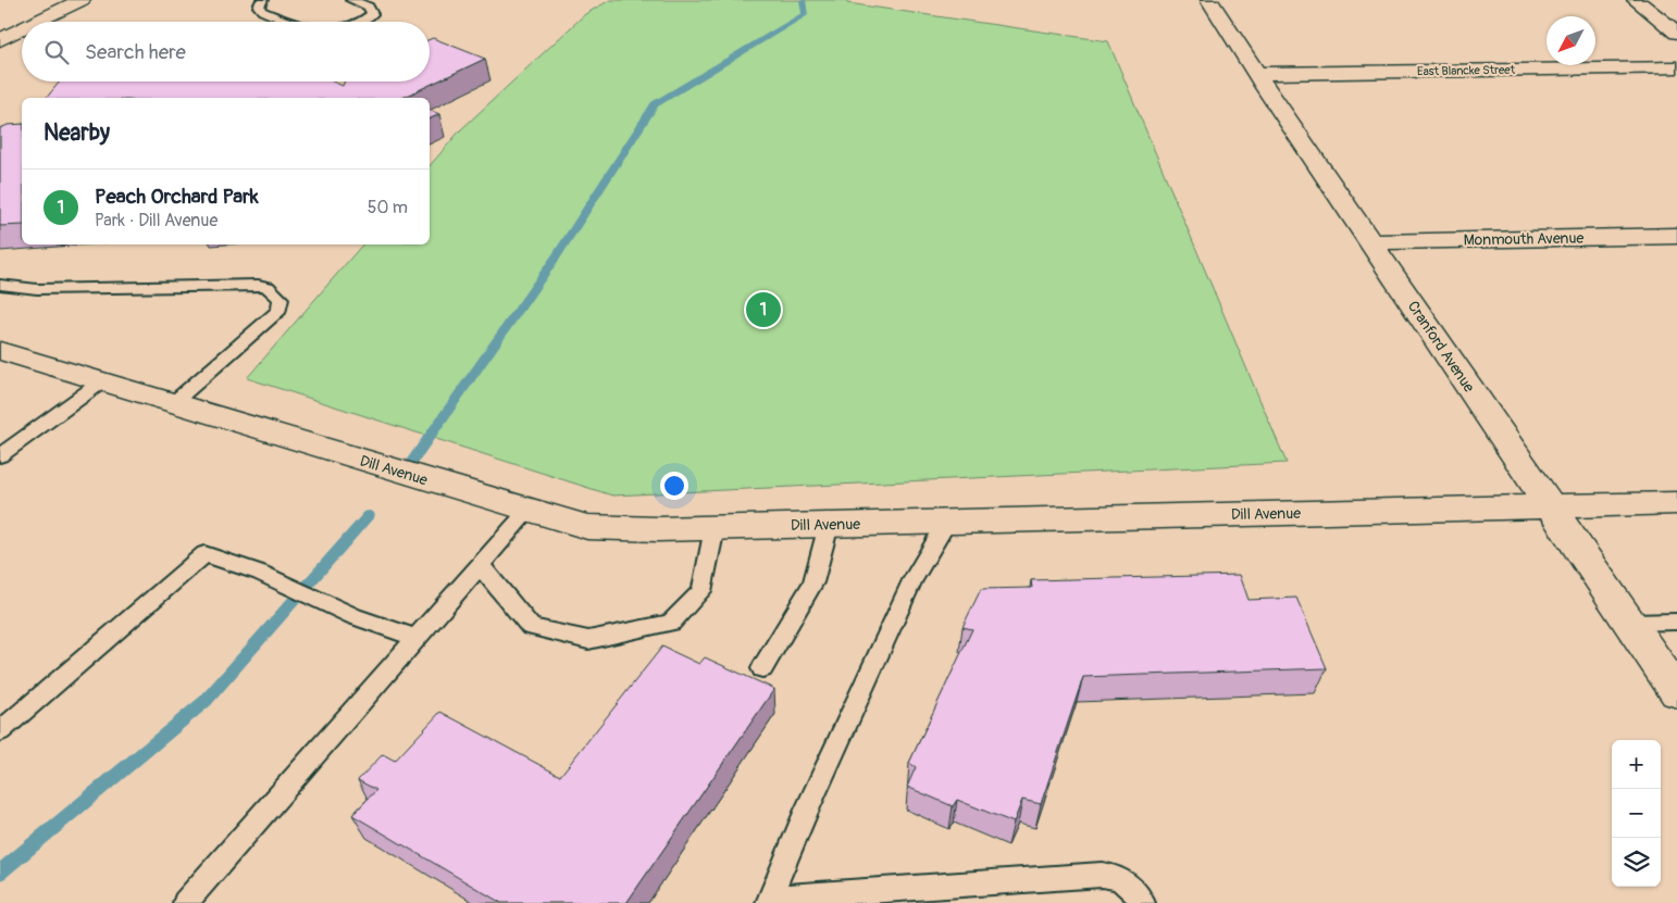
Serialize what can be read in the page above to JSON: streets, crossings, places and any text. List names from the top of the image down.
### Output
{
  "streets": {
    "street": [
      "East Blancke Street",
      "Monmouth Avenue",
      "Cranford Avenue",
      "Dill Avenue"
    ]
  },
  "crossings": [
    ["East Blancke Street", "Cranford Avenue"],
    ["Monmouth Avenue", "Cranford Avenue"],
    ["Cranford Avenue", "Dill Avenue"]
  ],
  "north": "bottom left",
  "page": {
    "search": "Search here",
    "heading": "Nearby",
    "list": [
      {
        "mark": "1",
        "name": "Peach Orchard Park",
        "note": "Park · Dill Avenue",
        "value": "50 m"
      }
    ],
    "pins": "1",
    "map_buttons": ["+", "−"]
  }
}
